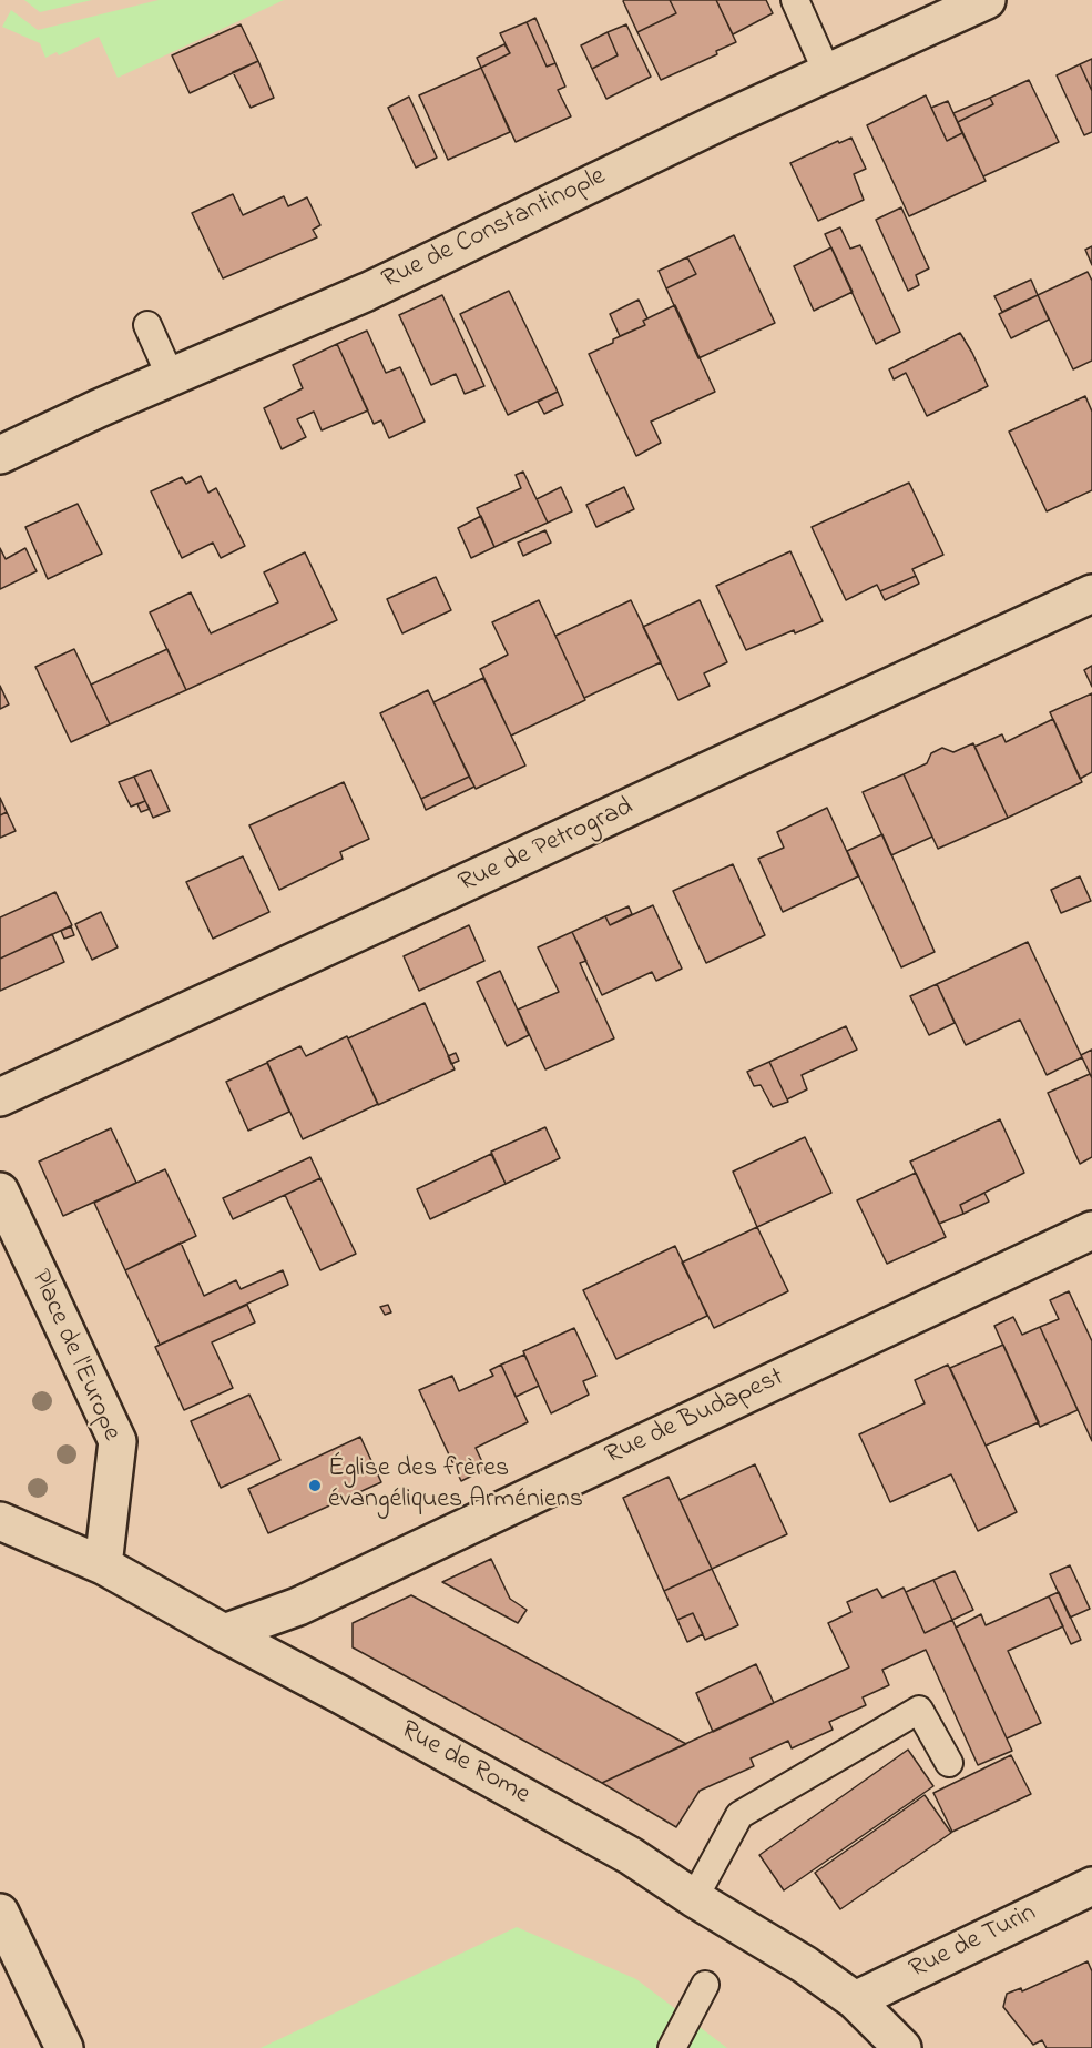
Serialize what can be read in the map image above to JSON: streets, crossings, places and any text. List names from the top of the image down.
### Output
{
  "streets": {
    "street": [
      "Rue de Constantinople",
      "Rue de Petrograd",
      "Place de l'Europe",
      "Rue de Budapest",
      "Rue de Rome",
      "Rue de Turin"
    ]
  },
  "crossings": [
    ["Place de l'Europe", "Rue de Rome"],
    ["Rue de Budapest", "Rue de Rome"],
    ["Rue de Rome", "Rue de Turin"]
  ],
  "places": ["Église des frères évangéliques Arméniens"]
}
